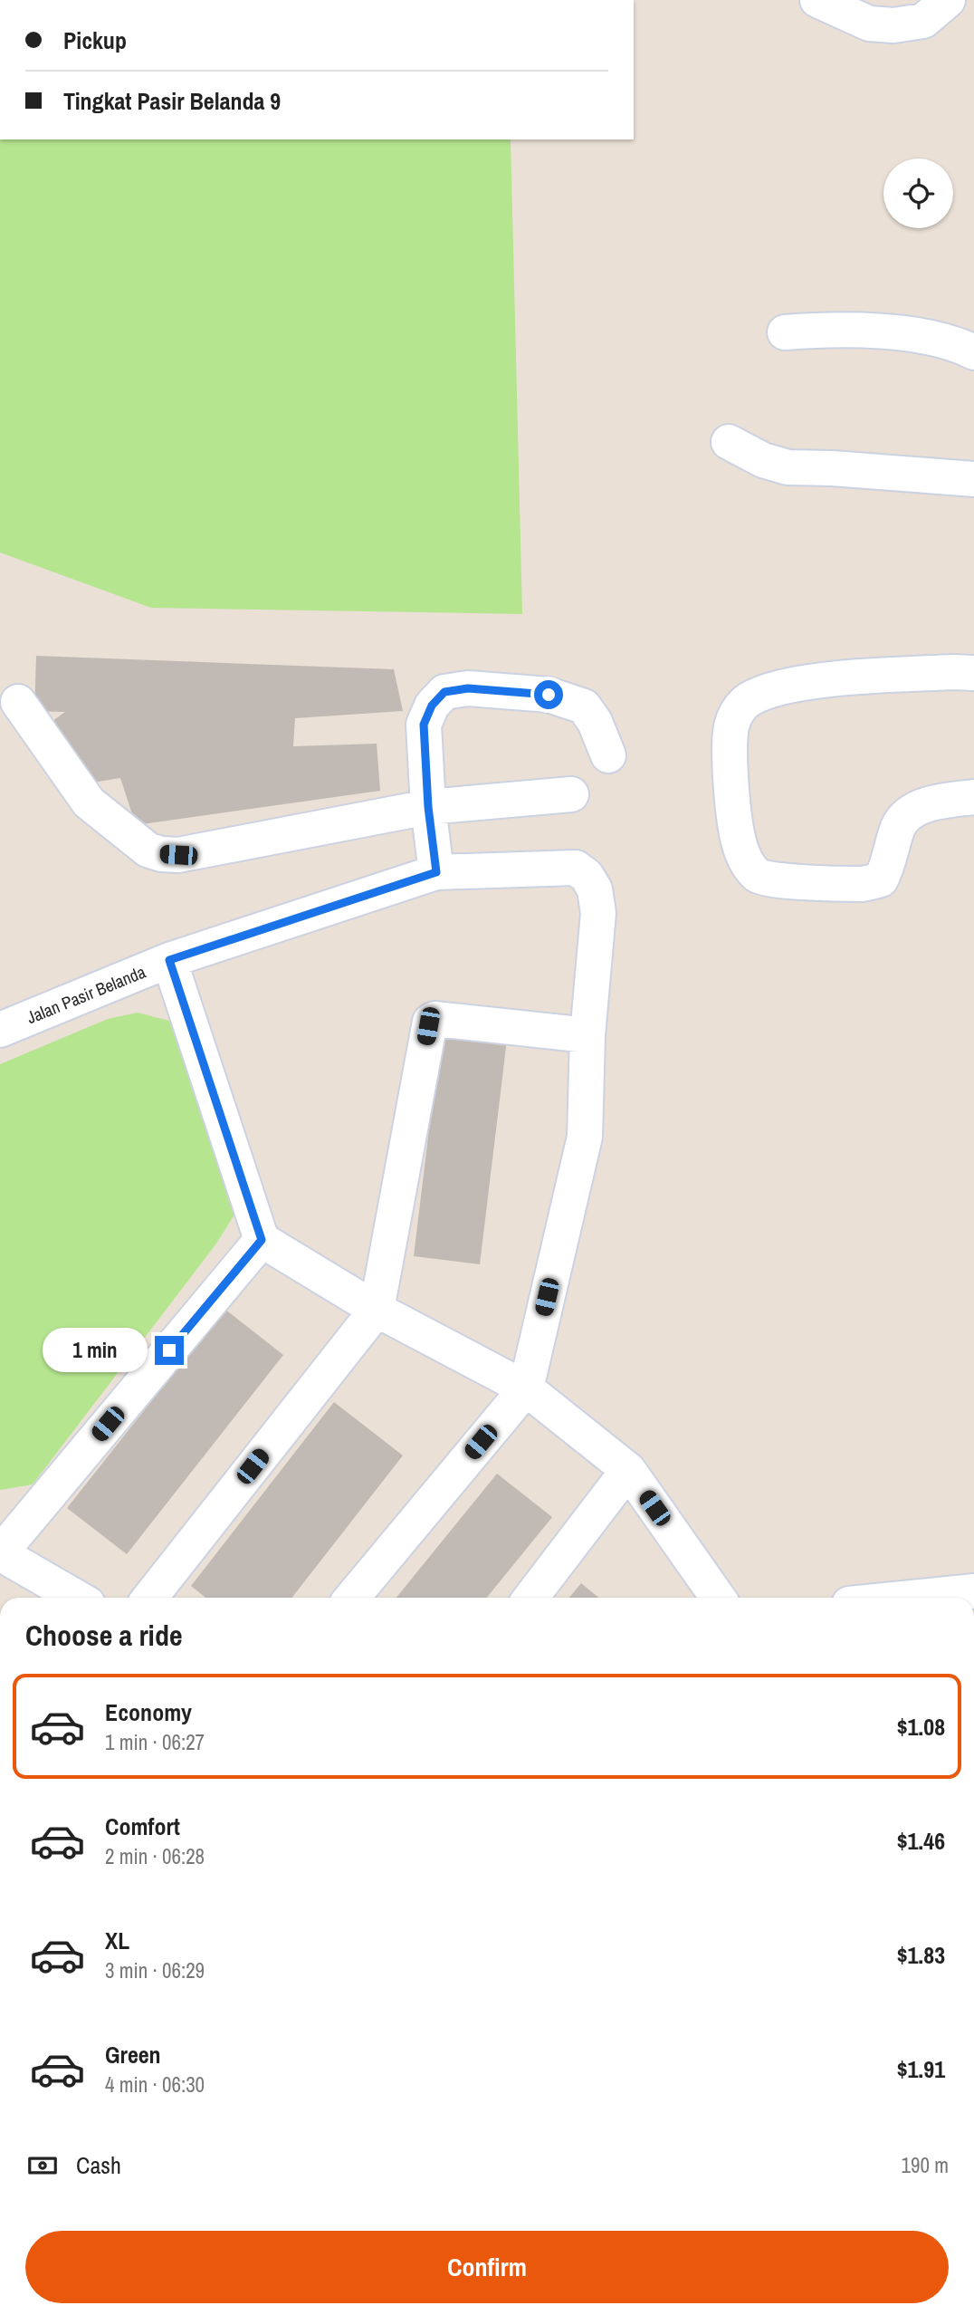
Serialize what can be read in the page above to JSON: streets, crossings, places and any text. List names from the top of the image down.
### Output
{
  "streets": {
    "street": ["Jalan Pasir Belanda"]
  },
  "page": {
    "banner": ["Pickup", "Tingkat Pasir Belanda 9"],
    "bubble": "1 min",
    "heading": "Choose a ride",
    "list": [
      {
        "name": "Economy",
        "note": "1 min · 06:27",
        "value": "$1.08"
      },
      {
        "name": "Comfort",
        "note": "2 min · 06:28",
        "value": "$1.46"
      },
      {
        "name": "XL",
        "note": "3 min · 06:29",
        "value": "$1.83"
      },
      {
        "name": "Green",
        "note": "4 min · 06:30",
        "value": "$1.91"
      }
    ],
    "pay": ["Cash", "190 m"],
    "buttons": "Confirm"
  }
}
